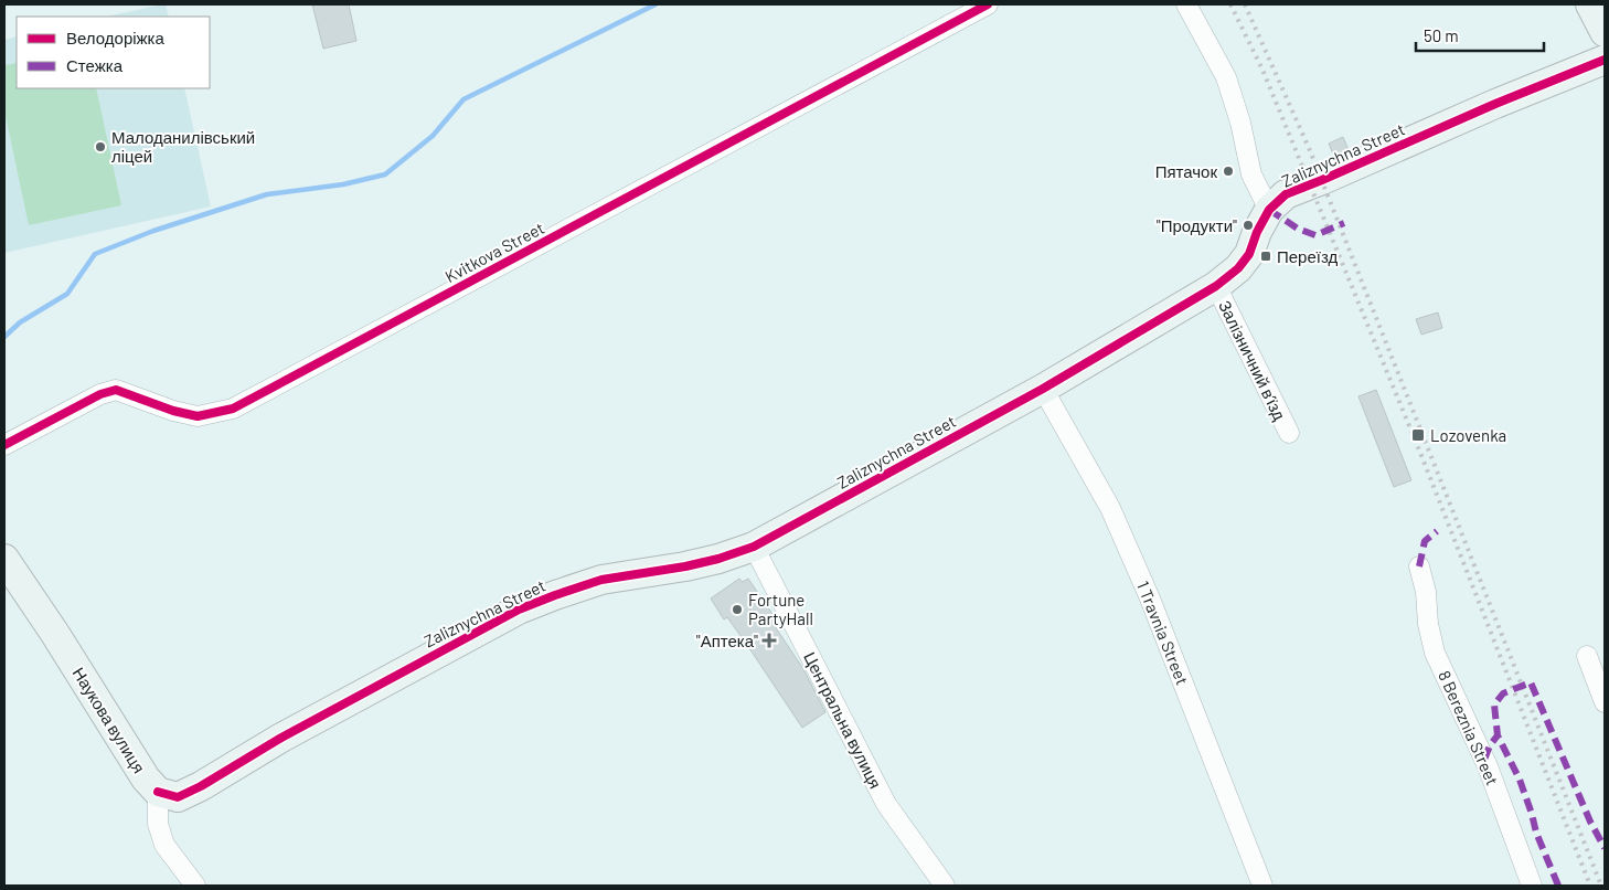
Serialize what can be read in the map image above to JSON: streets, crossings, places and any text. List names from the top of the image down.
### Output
{
  "streets": {
    "street": [
      "Zaliznychna Street",
      "Kvitkova Street",
      "Залізничний в’їзд",
      "1 Travnia Street",
      "Наукова вулиця",
      "Центральна вулиця",
      "8 Bereznia Street"
    ]
  },
  "crossings": [
    ["Zaliznychna Street", "Залізничний в’їзд"],
    ["Zaliznychna Street", "1 Travnia Street"],
    ["Zaliznychna Street", "Наукова вулиця"],
    ["Zaliznychna Street", "Центральна вулиця"]
  ],
  "places": {
    "other": [
      "Малоданилівський ліцей",
      "Пятачок",
      "\"Продукти\"",
      "Fortune PartyHall"
    ],
    "transit": ["Переїзд", "Lozovenka"],
    "health": ["\"Аптека\""]
  },
  "legend": ["Велодоріжка", "Стежка"],
  "scale_bar": "50 m"
}
